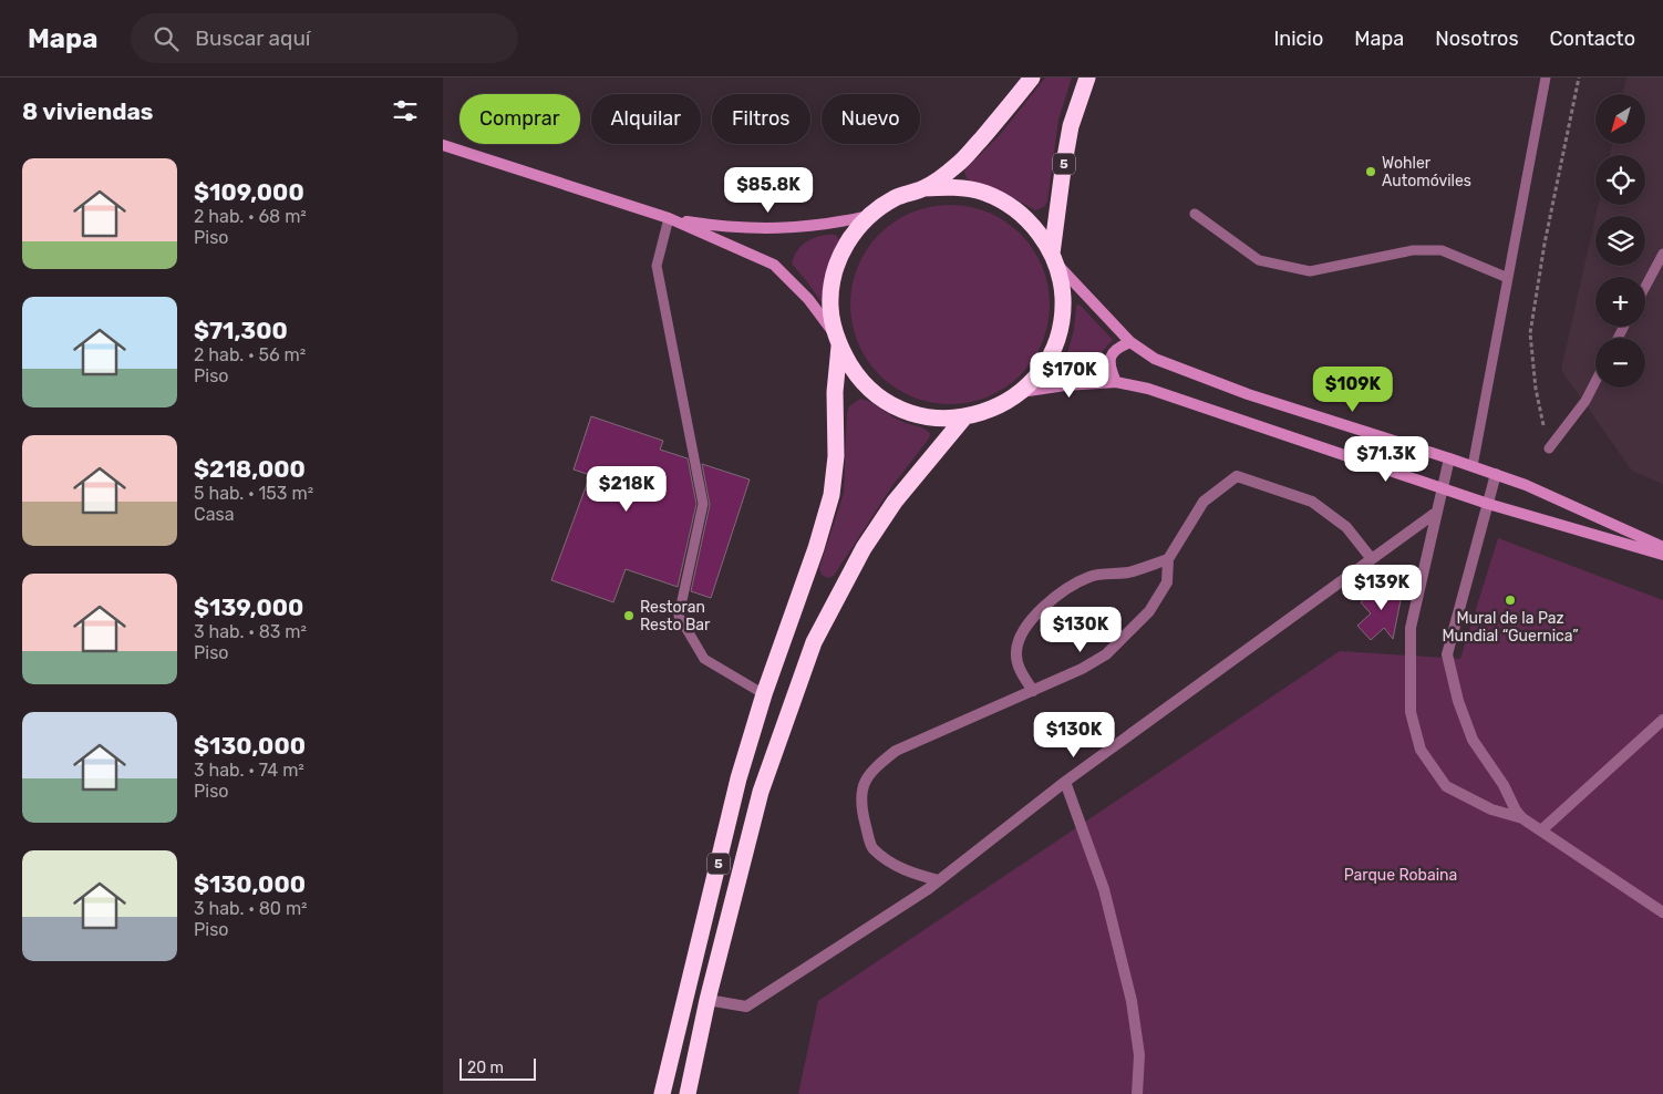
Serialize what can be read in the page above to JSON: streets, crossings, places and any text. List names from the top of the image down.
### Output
{
  "streets": {
    "highway": ["5"]
  },
  "parks": ["Parque Robaina"],
  "places": ["Wohler Automóviles", "Mural de la Paz Mundial “Guernica”", "Restoran Resto Bar"],
  "scale_bar": "20 m",
  "north": "bottom left",
  "page": {
    "header": "Mapa",
    "search": "Buscar aquí",
    "nav": [
      "Inicio",
      "Mapa",
      "Nosotros",
      "Contacto"
    ],
    "heading": "8 viviendas",
    "map_buttons": ["+", "−"],
    "chip": [
      "Comprar",
      "Alquilar",
      "Filtros",
      "Nuevo"
    ],
    "list": [
      {
        "name": "$109,000",
        "note": "2 hab. · 68 m² · Piso"
      },
      {
        "name": "$71,300",
        "note": "2 hab. · 56 m² · Piso"
      },
      {
        "name": "$218,000",
        "note": "5 hab. · 153 m² · Casa"
      },
      {
        "name": "$139,000",
        "note": "3 hab. · 83 m² · Piso"
      },
      {
        "name": "$130,000",
        "note": "3 hab. · 74 m² · Piso"
      },
      {
        "name": "$130,000",
        "note": "3 hab. · 80 m² · Piso"
      }
    ],
    "price": [
      "$85.8K",
      "$170K",
      "$109K",
      "$71.3K",
      "$218K",
      "$139K",
      "$130K",
      "$130K"
    ],
    "scale": "20 m"
  }
}
